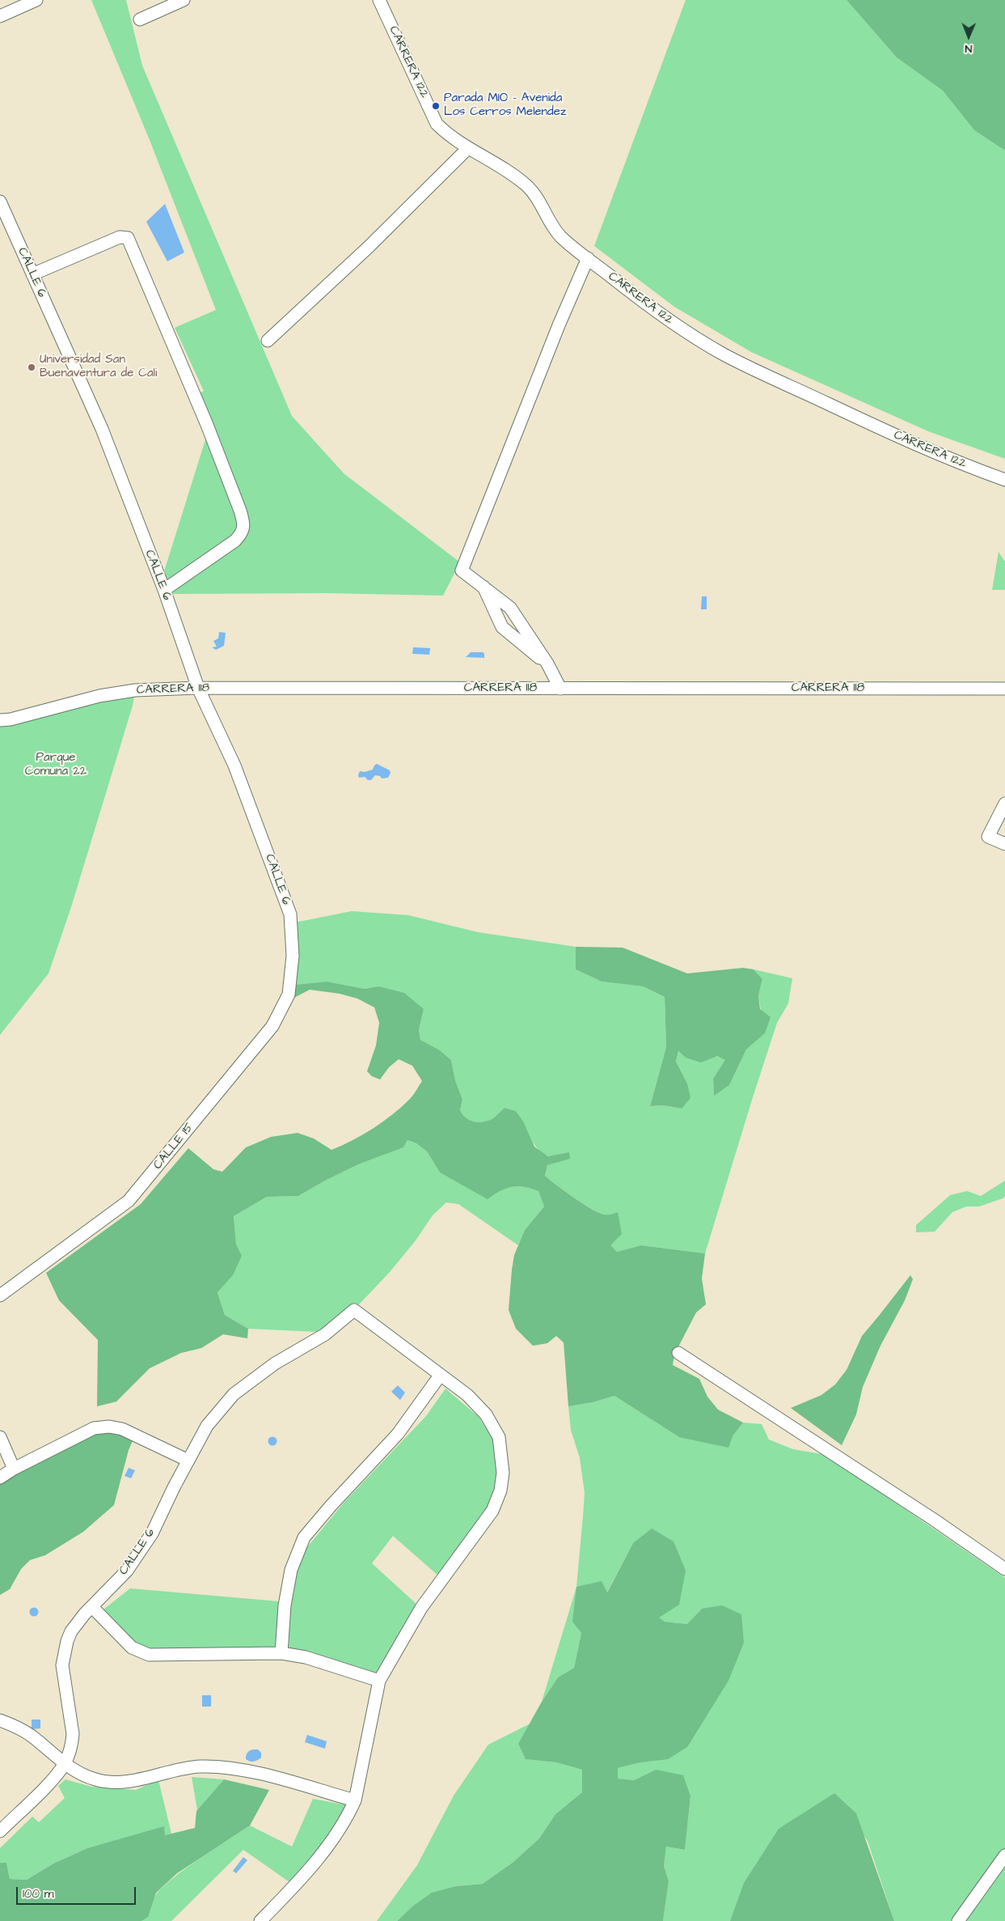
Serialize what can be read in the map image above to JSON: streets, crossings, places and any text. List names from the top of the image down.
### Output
{
  "streets": {
    "street": [
      "CARRERA 122",
      "CALLE 6",
      "CARRERA 118",
      "CALLE 15"
    ]
  },
  "crossings": [
    ["CALLE 6", "CARRERA 118"],
    ["CALLE 6", "CALLE 15"]
  ],
  "parks": ["Parque Comuna 22"],
  "places": ["Parada MIO - Avenida Los Cerros Melendez", "Universidad San Buenaventura de Cali"],
  "scale_bar": "100 m",
  "north": "bottom"
}
